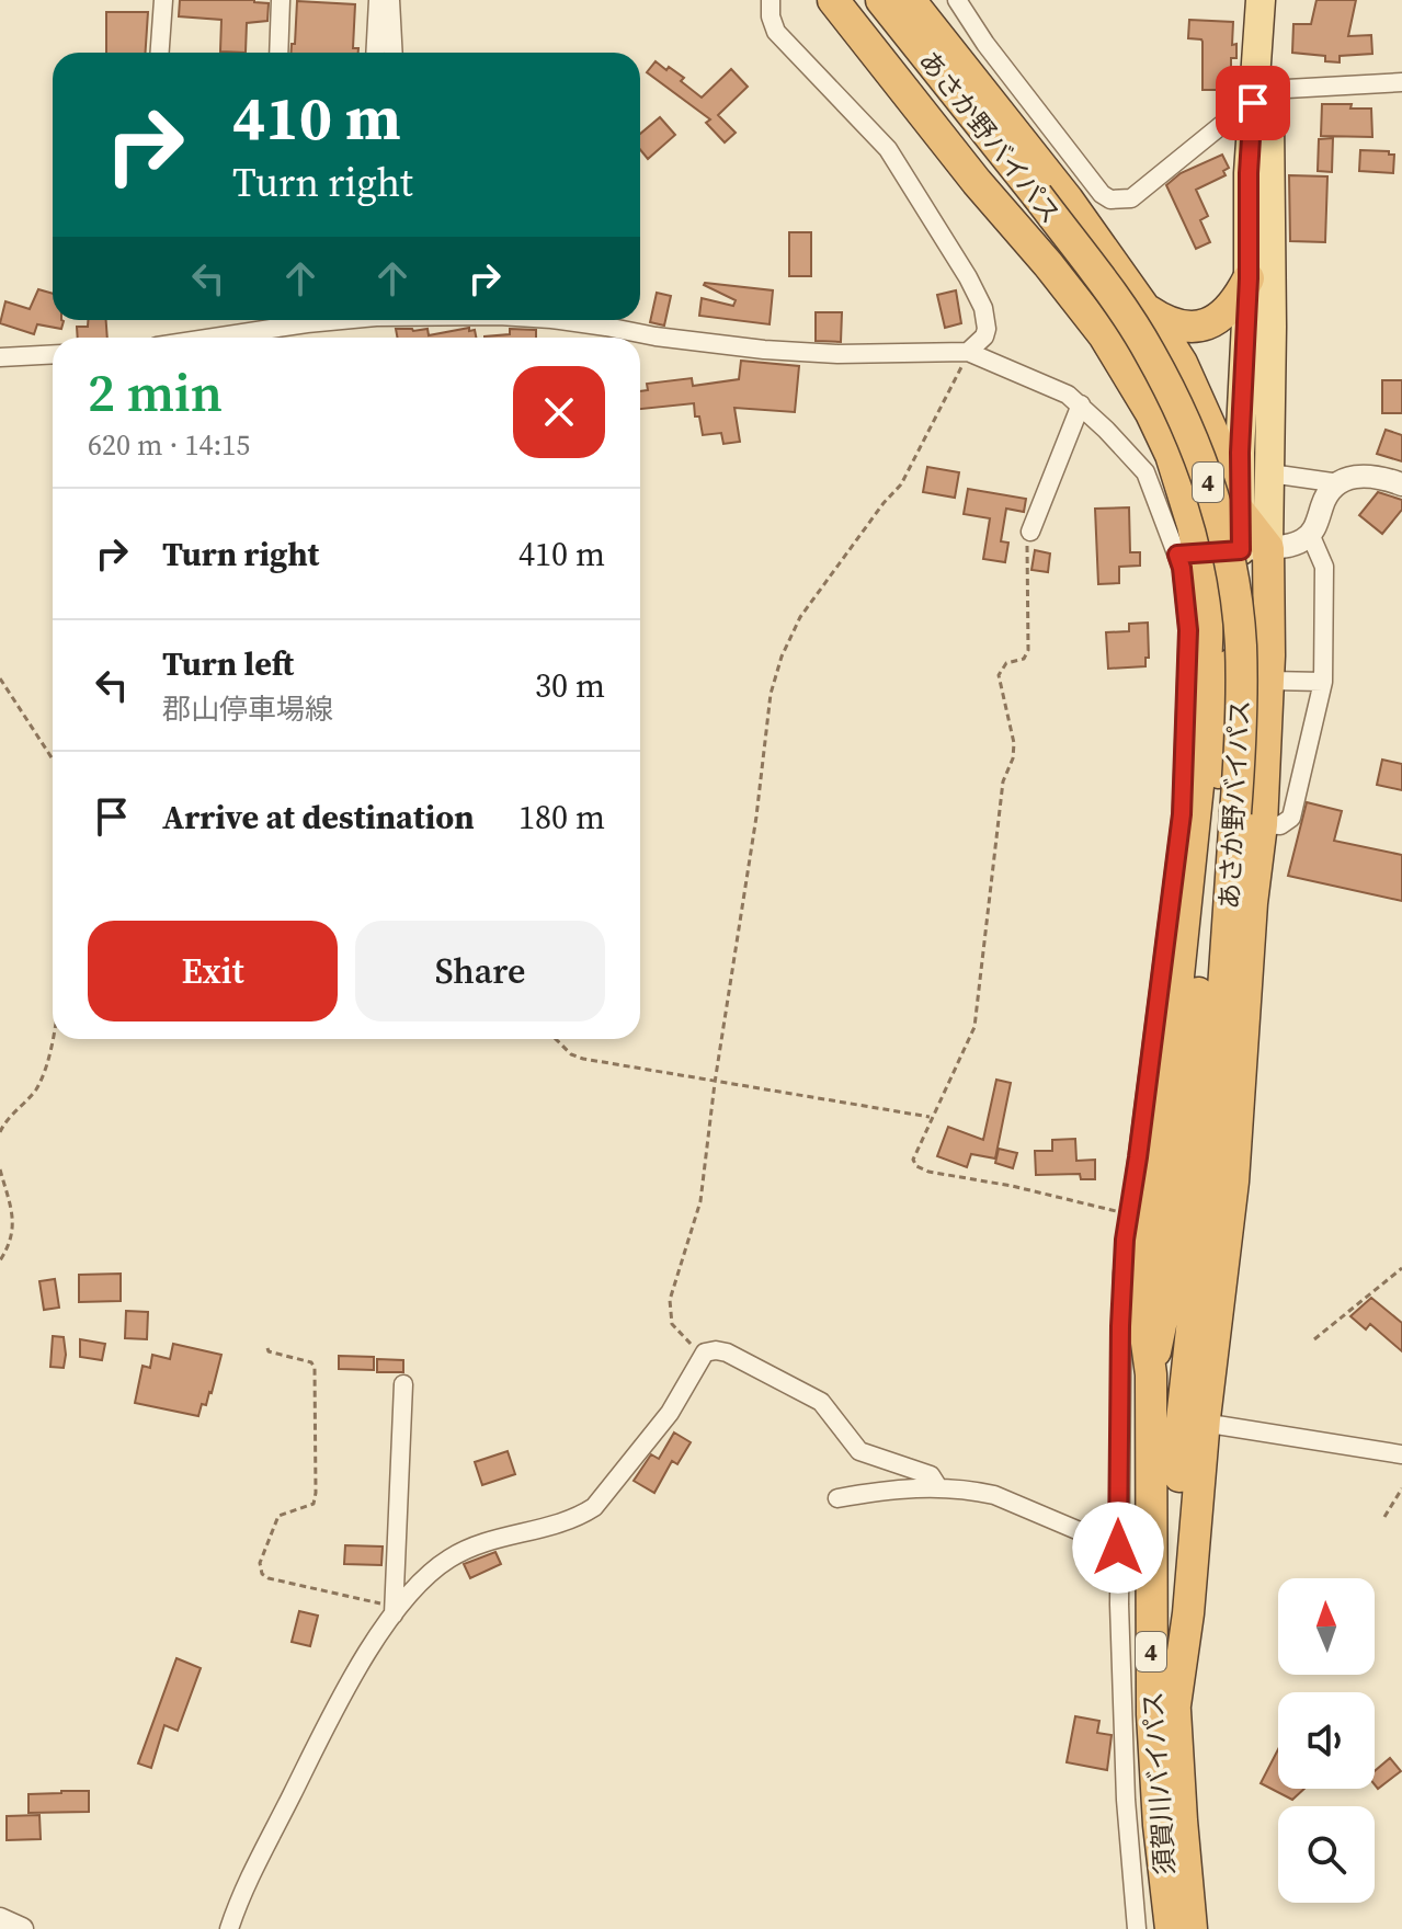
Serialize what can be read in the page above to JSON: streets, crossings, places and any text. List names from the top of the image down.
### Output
{
  "streets": {
    "highway": ["あさか野バイパス", "4", "須賀川バイパス"]
  },
  "crossings": [
    ["あさか野バイパス", "須賀川バイパス"]
  ],
  "north": "top",
  "page": {
    "turn": ["410 m", "Turn right"],
    "heading": ["2 min", "620 m · 14:15"],
    "list": [
      {
        "name": "Turn right",
        "value": "410 m"
      },
      {
        "name": "Turn left",
        "note": "郡山停車場線",
        "value": "30 m"
      },
      {
        "name": "Arrive at destination",
        "value": "180 m"
      }
    ],
    "buttons": ["Exit", "Share"]
  }
}
